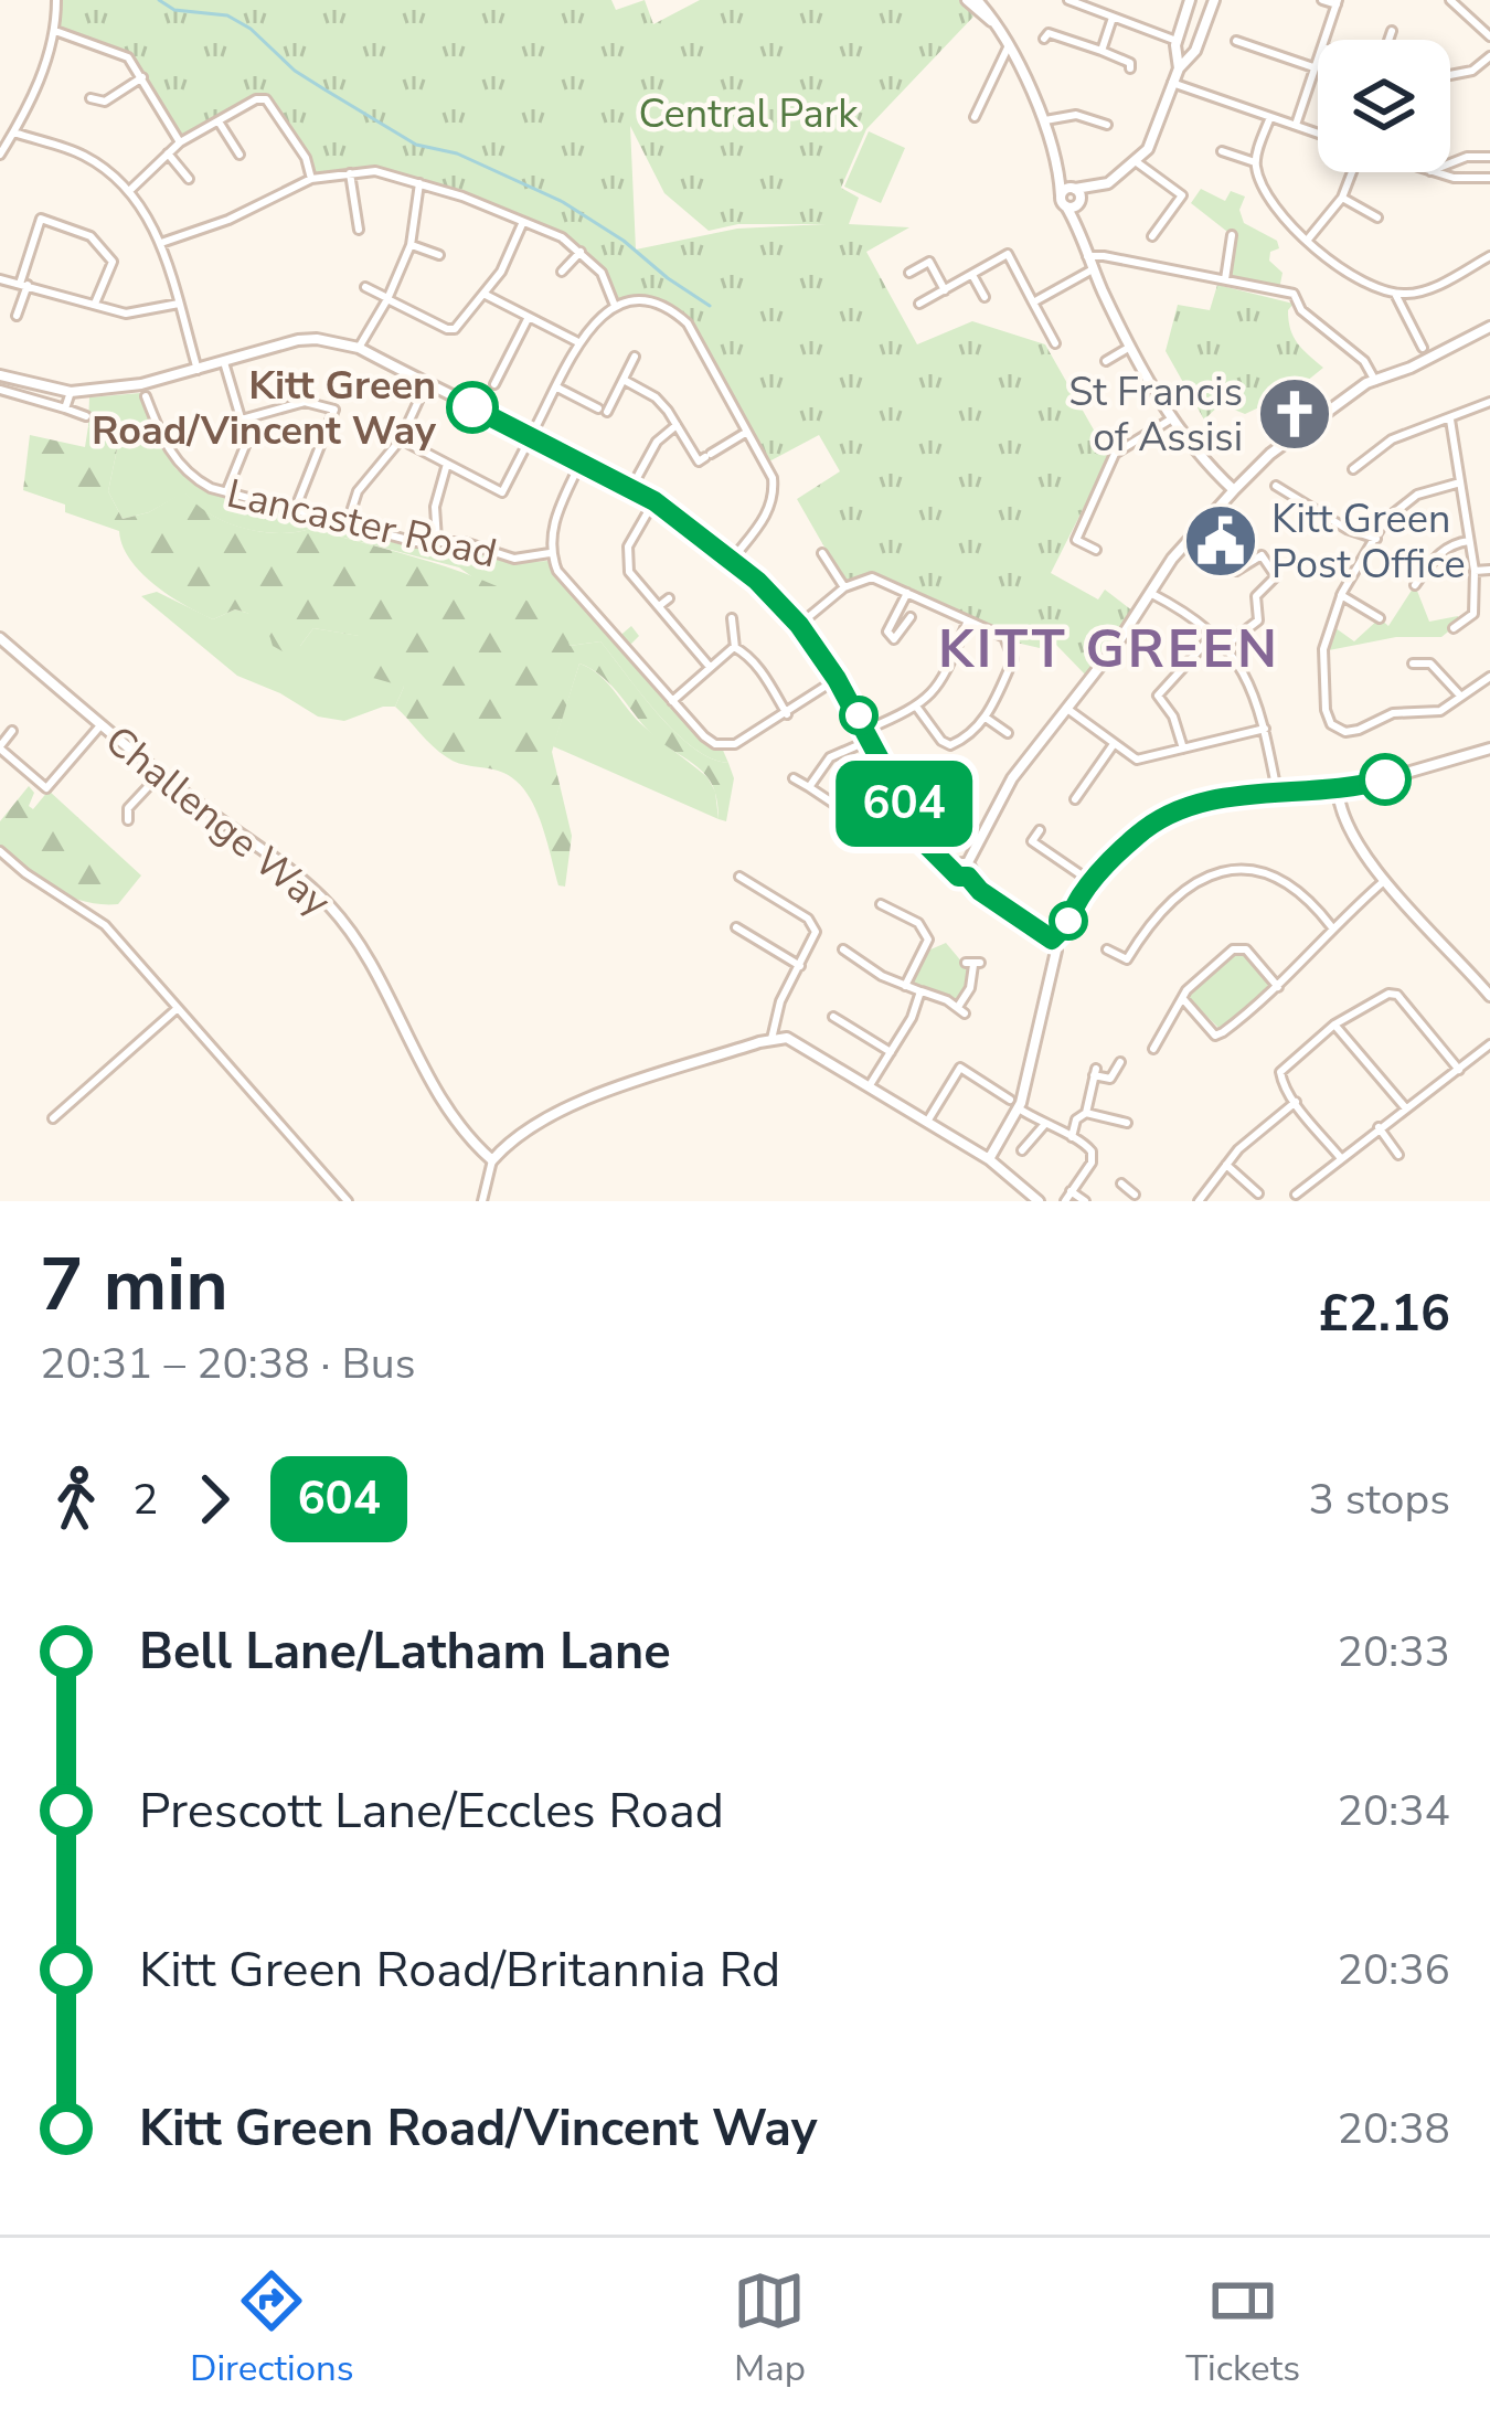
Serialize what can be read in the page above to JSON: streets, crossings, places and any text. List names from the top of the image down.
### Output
{
  "streets": {
    "street": ["Lancaster Road", "Challenge Way"]
  },
  "districts": ["KITT GREEN"],
  "parks": ["Central Park"],
  "places": {
    "other": ["Kitt Green Road/Vincent Way"],
    "church": ["St Francis of Assisi"],
    "public building": ["Kitt Green Post Office"]
  },
  "lines": ["bus line 604"],
  "page": {
    "on_map": "604",
    "heading": ["7 min", "20:31 – 20:38 · Bus", "£2.16"],
    "legs": ["2", "604", "3 stops"],
    "list": [
      {
        "name": "Bell Lane/Latham Lane",
        "value": "20:33"
      },
      {
        "name": "Prescott Lane/Eccles Road",
        "value": "20:34"
      },
      {
        "name": "Kitt Green Road/Britannia Rd",
        "value": "20:36"
      },
      {
        "name": "Kitt Green Road/Vincent Way",
        "value": "20:38"
      }
    ],
    "tabs": ["Directions", "Map", "Tickets"]
  }
}
